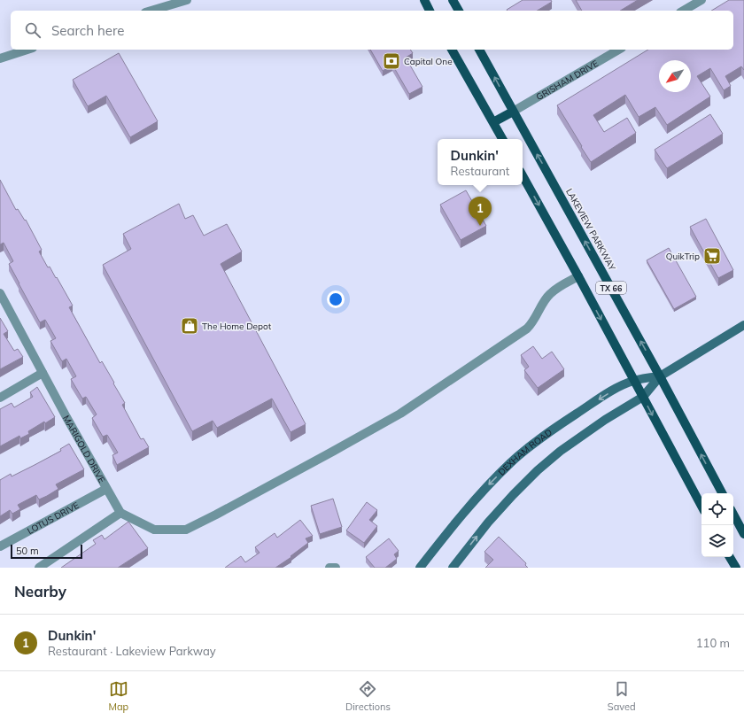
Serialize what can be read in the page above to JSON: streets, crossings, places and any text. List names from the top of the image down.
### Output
{
  "streets": {
    "main road": ["LAKEVIEW PARKWAY", "TX 66"],
    "street": [
      "GRISHAM DRIVE",
      "MARIGOLD DRIVE",
      "DEXHAM ROAD",
      "LOTUS DRIVE"
    ]
  },
  "crossings": [
    ["GRISHAM DRIVE", "LAKEVIEW PARKWAY"],
    ["LAKEVIEW PARKWAY", "DEXHAM ROAD"],
    ["TX 66", "DEXHAM ROAD"],
    ["MARIGOLD DRIVE", "LOTUS DRIVE"]
  ],
  "places": {
    "bank": ["Capital One"],
    "supermarket": ["QuikTrip"],
    "shop": ["The Home Depot"]
  },
  "scale_bar": "50 m",
  "north": "bottom left",
  "page": {
    "search": "Search here",
    "popup": ["Dunkin'", "Restaurant"],
    "pins": "1",
    "scale": "50 m",
    "heading": "Nearby",
    "list": [
      {
        "mark": "1",
        "name": "Dunkin'",
        "note": "Restaurant · Lakeview Parkway",
        "value": "110 m"
      }
    ],
    "nav": ["Map", "Directions", "Saved"]
  }
}
